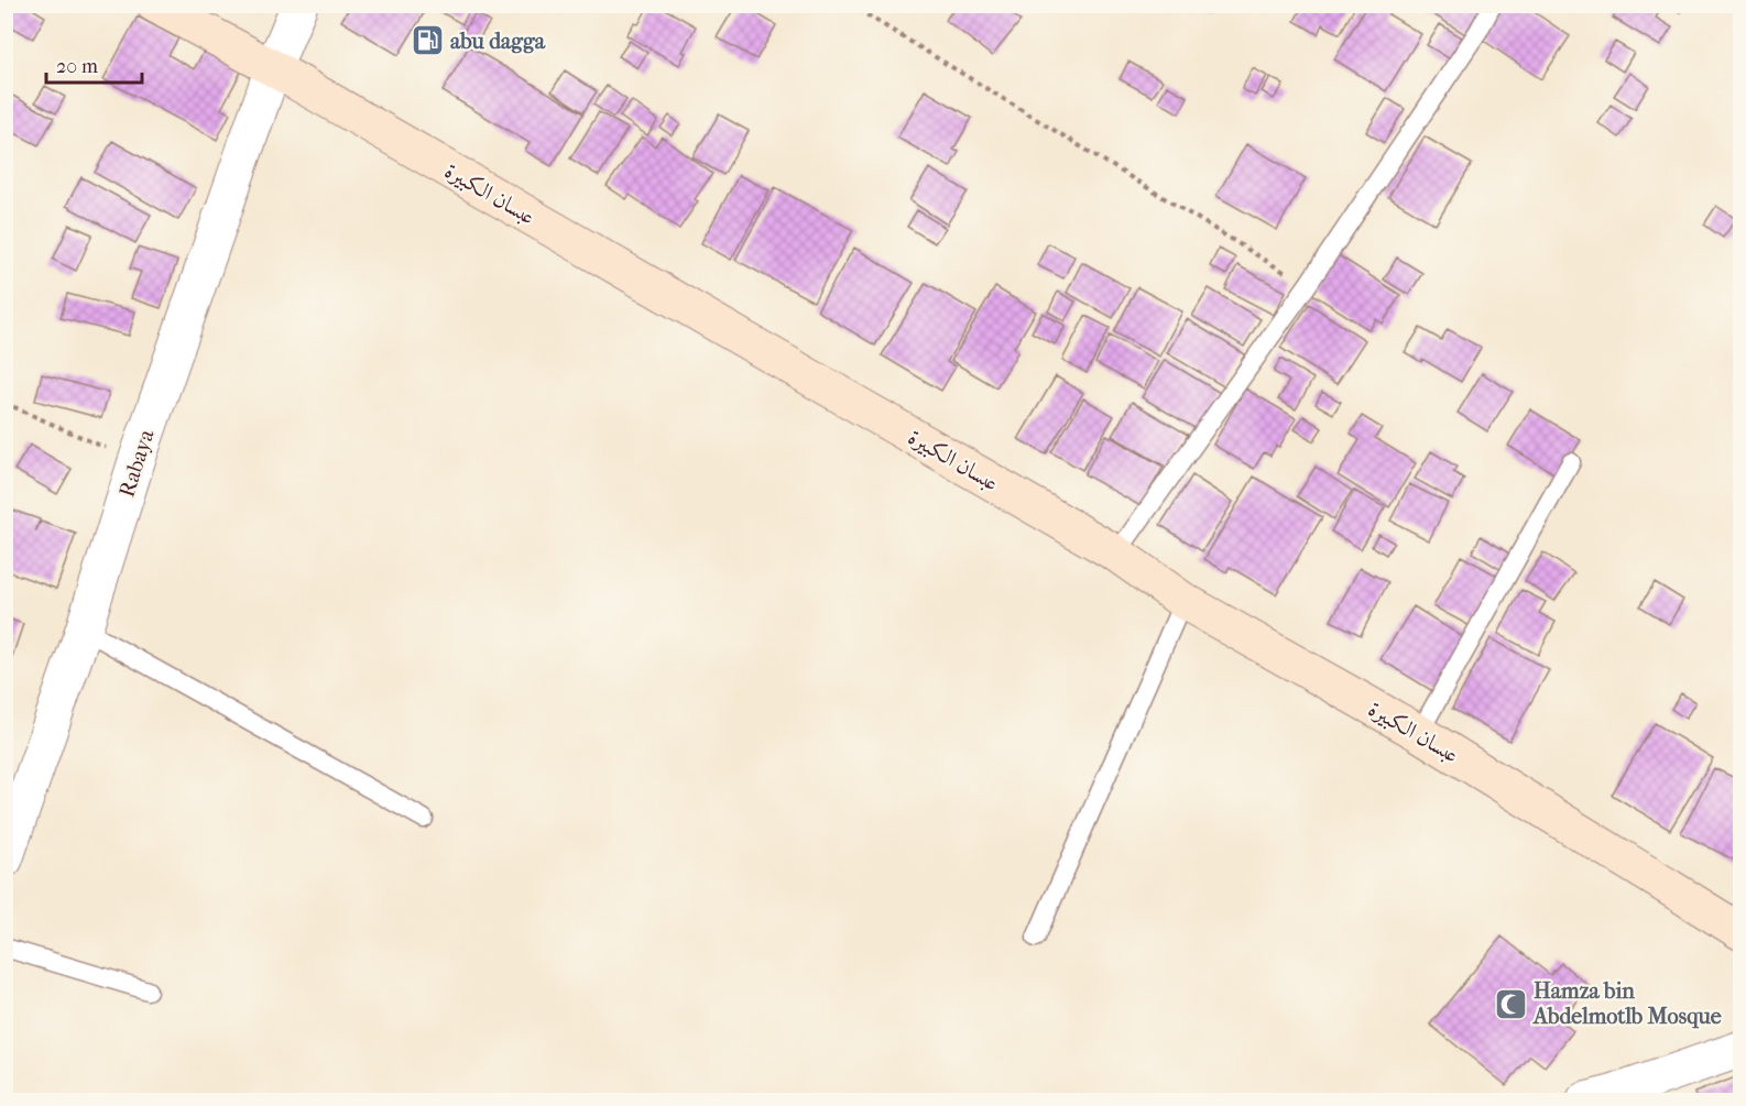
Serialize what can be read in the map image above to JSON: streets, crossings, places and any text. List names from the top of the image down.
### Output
{
  "streets": {
    "main road": ["عبسان الكبيرة"],
    "street": ["Rabaya"]
  },
  "crossings": [
    ["عبسان الكبيرة", "Rabaya"]
  ],
  "places": {
    "fuel station": ["abu dagga"],
    "mosque": ["Hamza bin Abdelmotlb Mosque"]
  },
  "scale_bar": "20 m"
}
